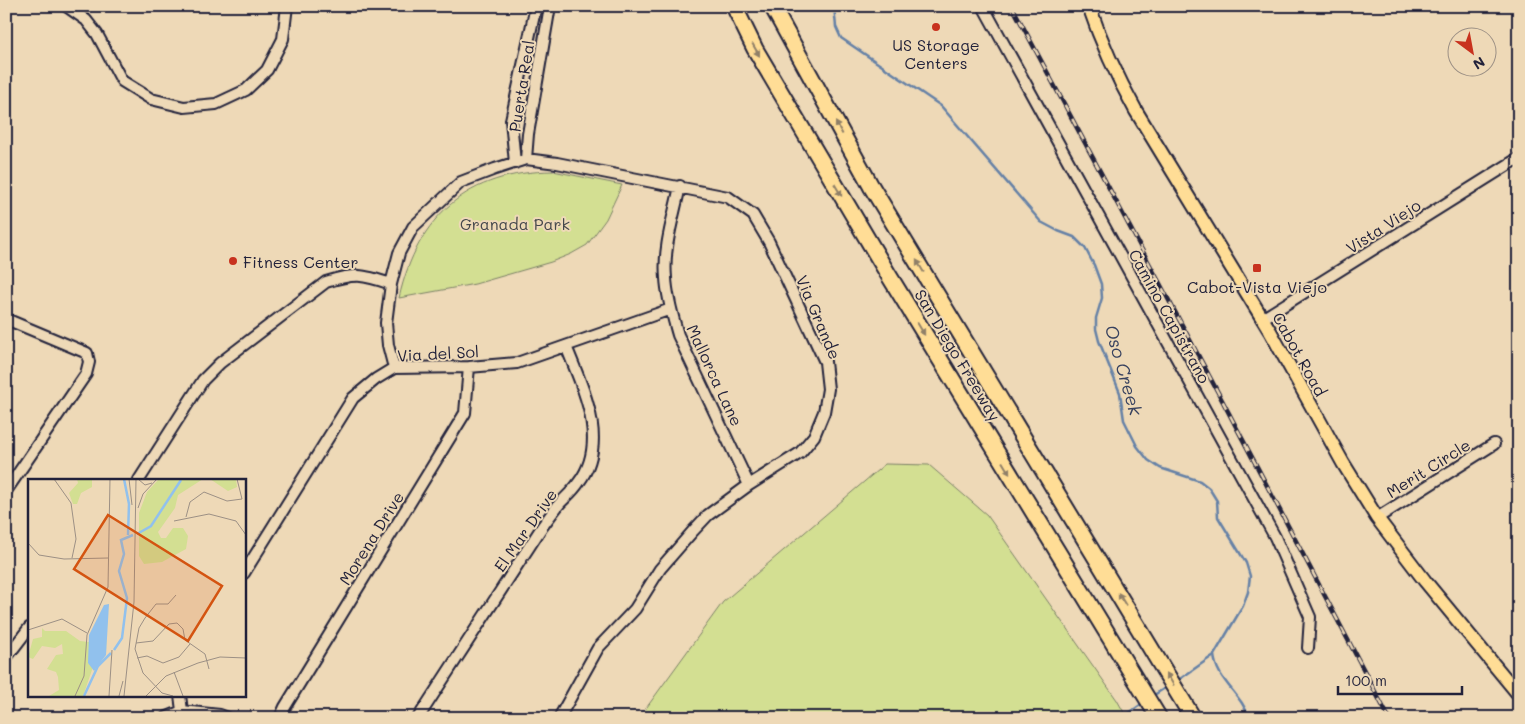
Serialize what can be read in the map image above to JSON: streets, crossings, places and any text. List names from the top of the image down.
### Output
{
  "streets": {
    "highway": ["San Diego Freeway"],
    "main road": ["Cabot Road"],
    "street": [
      "Puerta Real",
      "Vista Viejo",
      "Camino Capistrano",
      "Via Grande",
      "Via del Sol",
      "Mallorca Lane",
      "Merit Circle",
      "El Mar Drive",
      "Morena Drive"
    ]
  },
  "crossings": [
    ["Puerta Real", "Via Grande"],
    ["Vista Viejo", "Cabot Road"],
    ["Via Grande", "Mallorca Lane"],
    ["Via del Sol", "Mallorca Lane"],
    ["Via del Sol", "El Mar Drive"],
    ["Via del Sol", "Morena Drive"],
    ["Cabot Road", "Merit Circle"]
  ],
  "water": ["Oso Creek"],
  "parks": ["Granada Park"],
  "places": {
    "other": ["US Storage Centers", "Fitness Center"],
    "transit": ["Cabot-Vista Viejo"]
  },
  "scale_bar": "100 m",
  "north": "bottom right"
}
